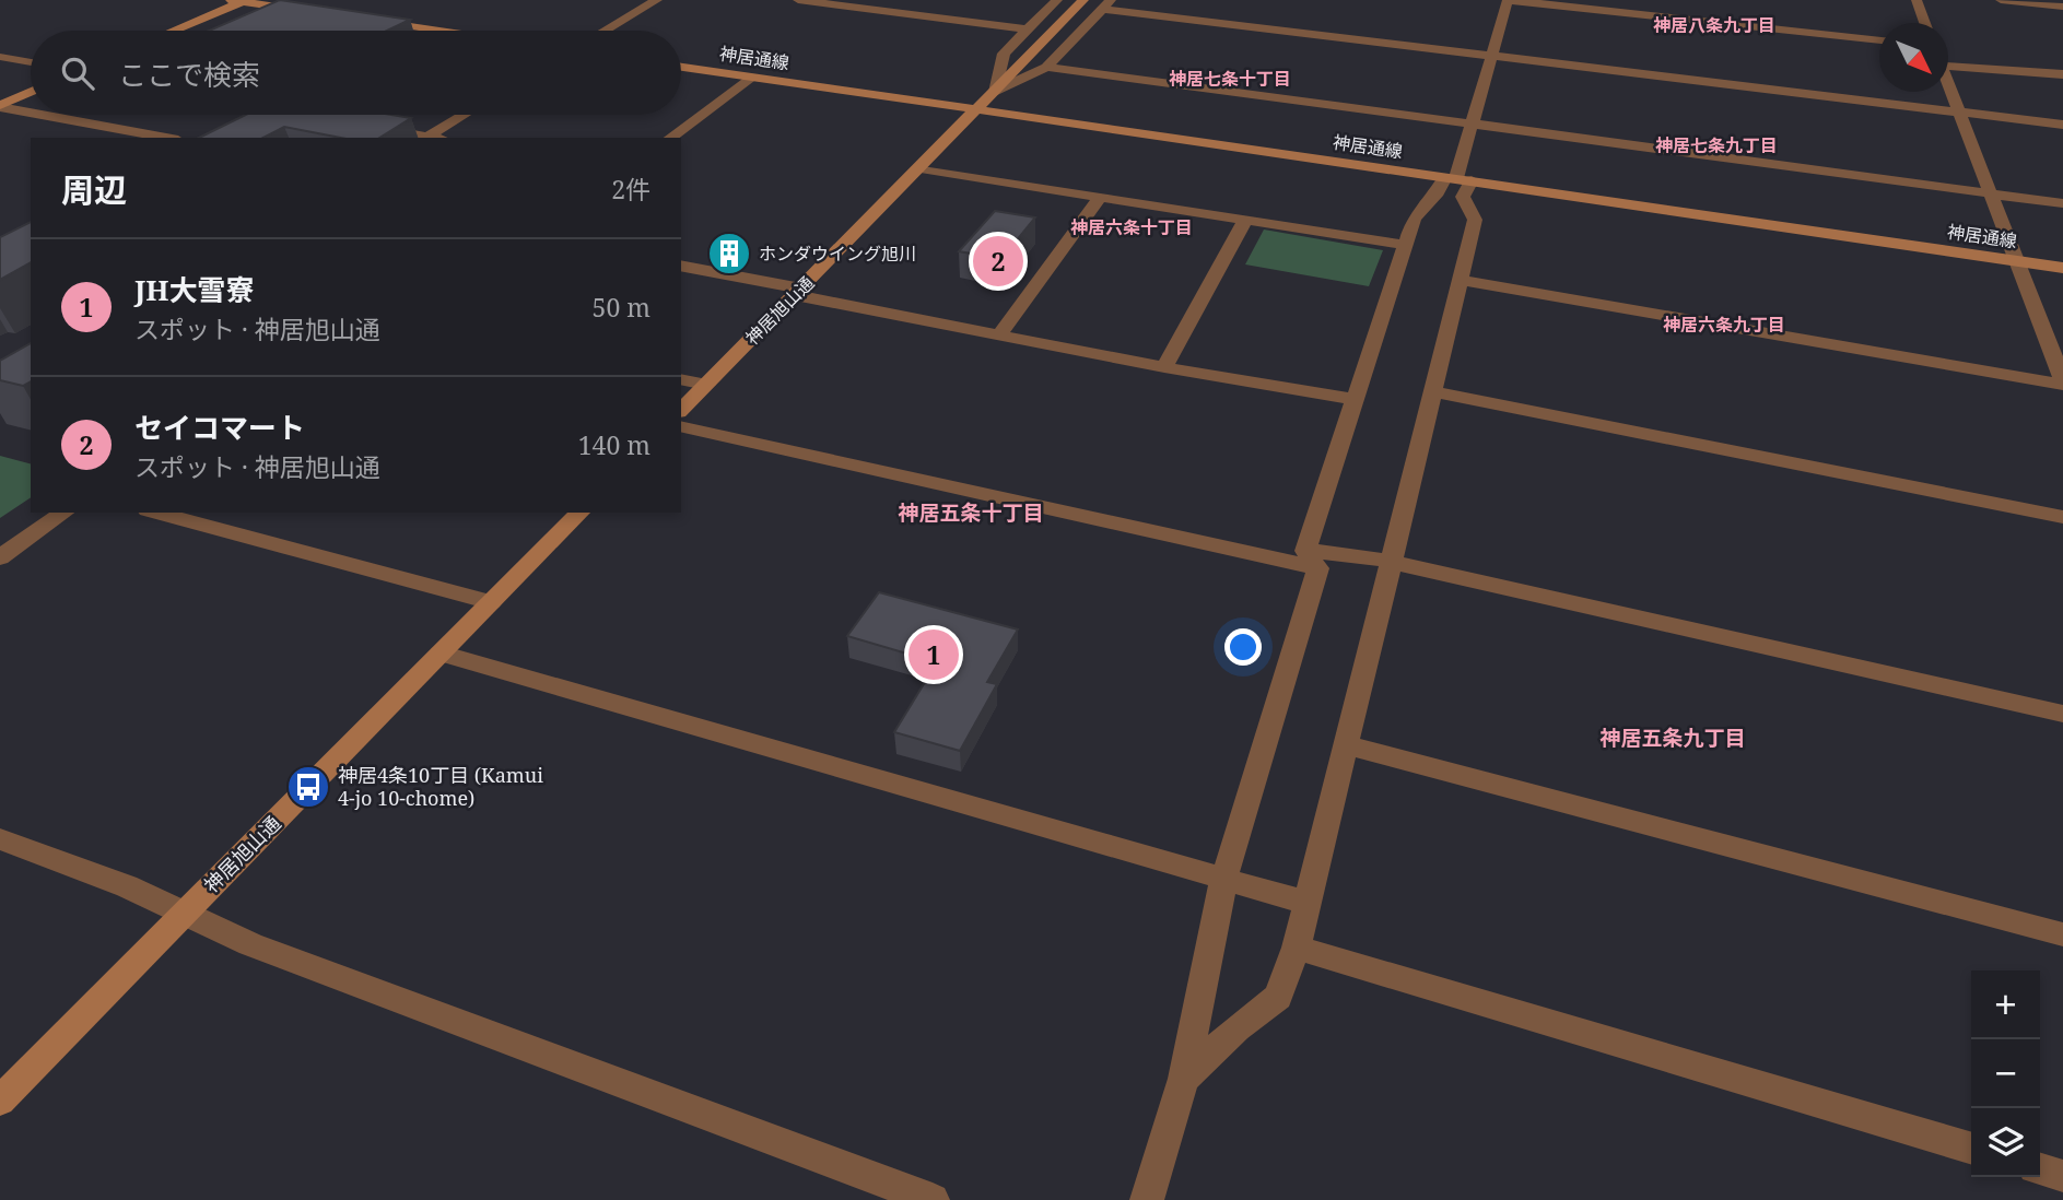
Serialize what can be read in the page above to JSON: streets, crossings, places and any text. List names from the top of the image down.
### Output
{
  "streets": {
    "street": ["神居通線", "神居旭山通"]
  },
  "crossings": [
    ["神居通線", "神居旭山通"]
  ],
  "districts": [
    "神居八条九丁目",
    "神居七条十丁目",
    "神居七条九丁目",
    "神居六条十丁目",
    "神居六条九丁目",
    "神居五条十丁目",
    "神居五条九丁目"
  ],
  "places": {
    "building": ["ホンダウイング旭川"],
    "bus stop": ["神居4条10丁目 (Kamui 4-jo 10-chome)"]
  },
  "north": "bottom right",
  "page": {
    "search": "ここで検索",
    "heading": ["周辺", "2件"],
    "pins": ["2", "1"],
    "list": [
      {
        "mark": "1",
        "name": "JH大雪寮",
        "note": "スポット · 神居旭山通",
        "value": "50 m"
      },
      {
        "mark": "2",
        "name": "セイコマート",
        "note": "スポット · 神居旭山通",
        "value": "140 m"
      }
    ],
    "map_buttons": ["+", "−"]
  }
}
